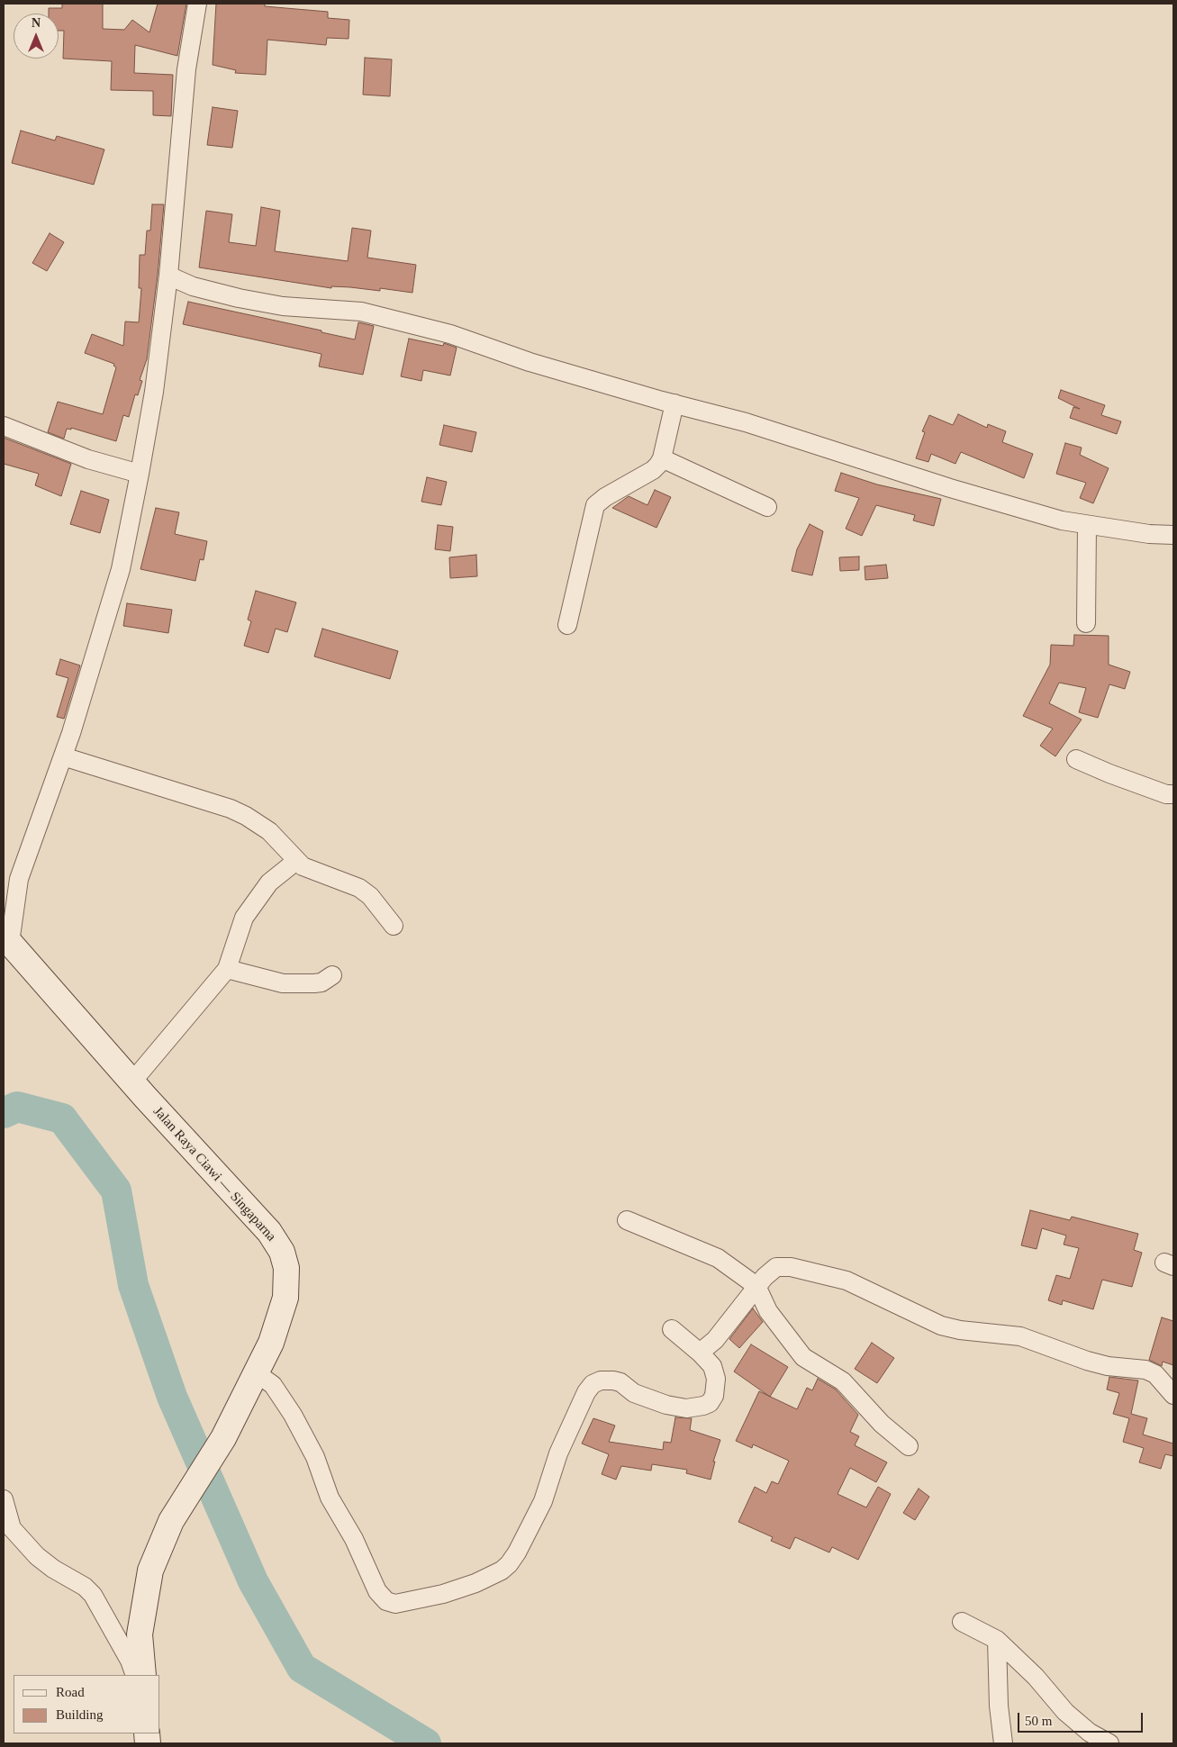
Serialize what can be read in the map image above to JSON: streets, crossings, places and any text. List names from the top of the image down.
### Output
{
  "streets": {
    "main road": ["Jalan Raya Ciawi — Singaparna"]
  },
  "legend": ["Road", "Building"],
  "scale_bar": "50 m",
  "north": "top"
}
